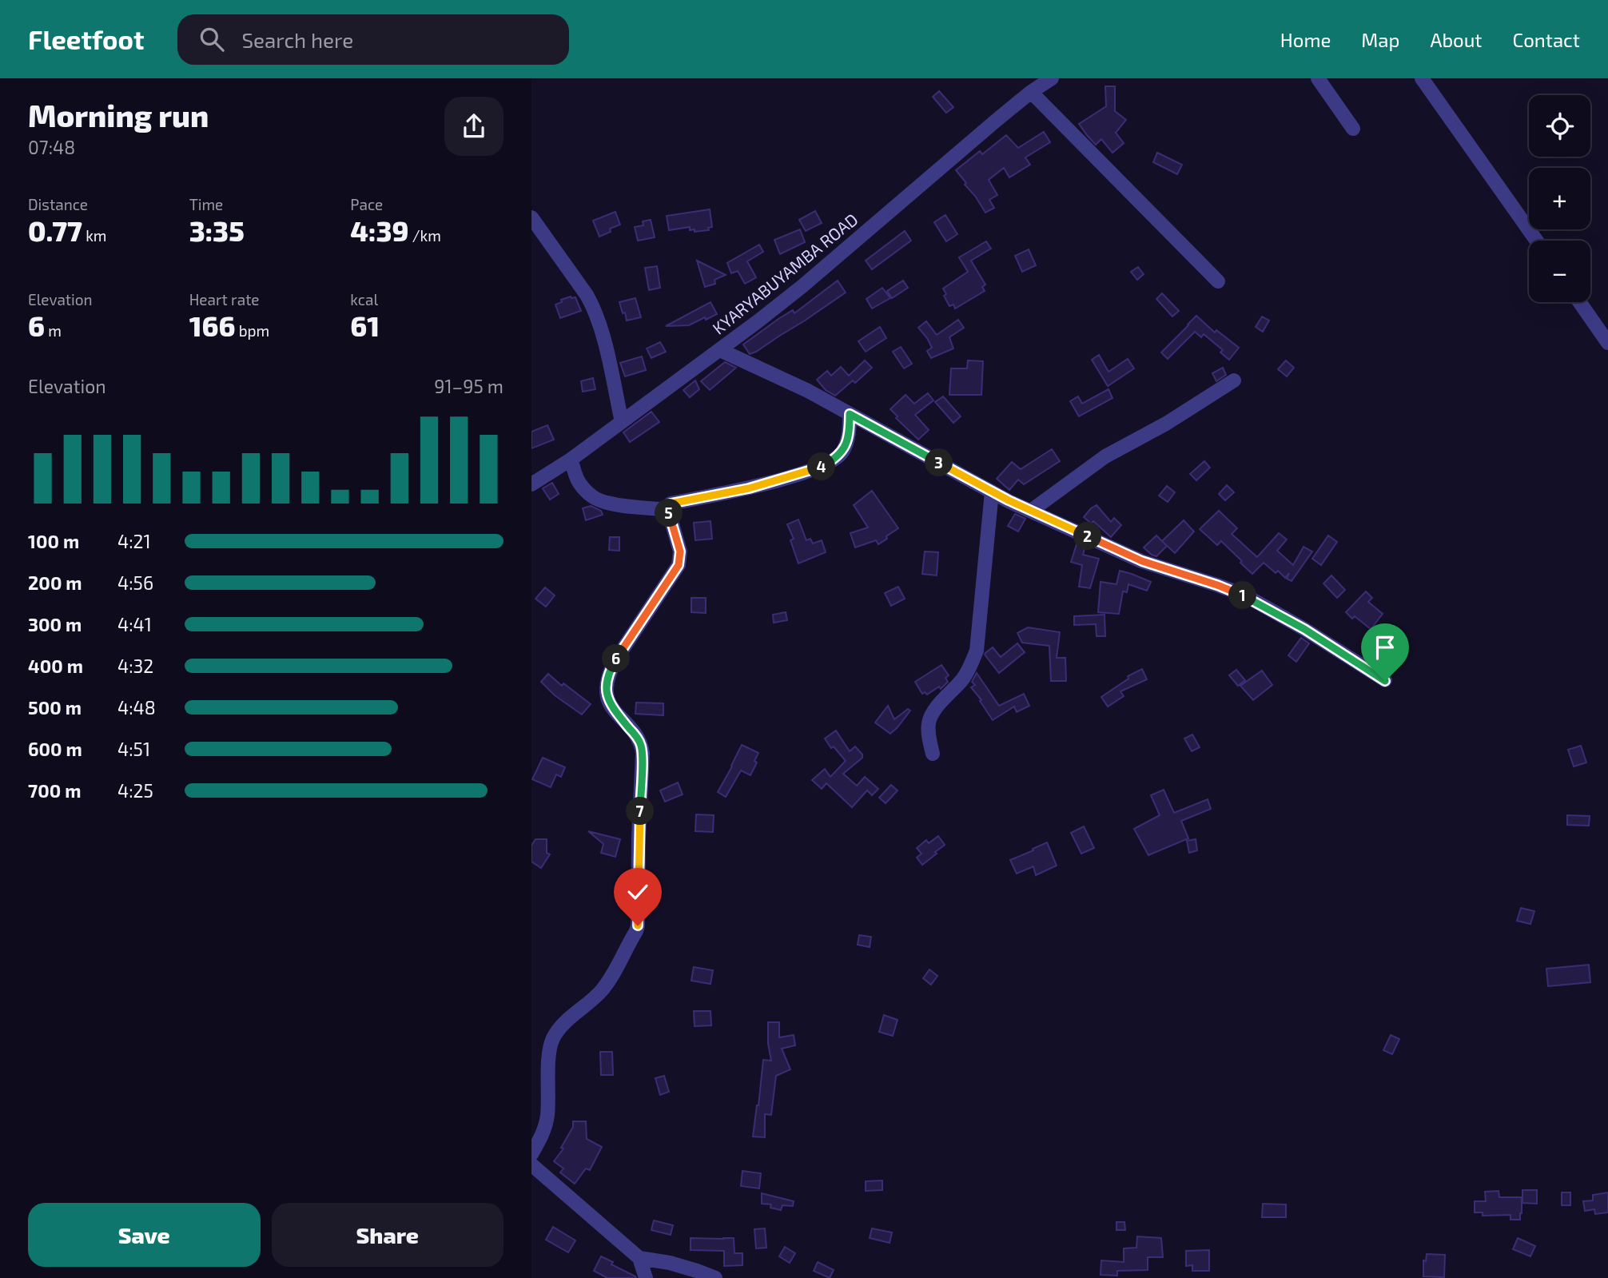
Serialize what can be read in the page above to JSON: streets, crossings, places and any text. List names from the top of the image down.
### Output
{
  "streets": {
    "street": ["KYARYABUYAMBA ROAD"]
  },
  "page": {
    "header": "Fleetfoot",
    "search": "Search here",
    "nav": [
      "Home",
      "Map",
      "About",
      "Contact"
    ],
    "heading": ["Morning run", "07:48"],
    "map_buttons": ["+", "−"],
    "stats": [
      ["Distance", "0.77 km"],
      ["Time", "3:35"],
      ["Pace", "4:39 /km"],
      ["Elevation", "6 m"],
      ["Heart rate", "166 bpm"],
      ["kcal", "61"]
    ],
    "chart": ["Elevation", "91–95 m"],
    "pins": [
      "3",
      "4",
      "5",
      "2",
      "1",
      "6",
      "7"
    ],
    "list": [
      {
        "name": "100 m",
        "note": "4:21"
      },
      {
        "name": "200 m",
        "note": "4:56"
      },
      {
        "name": "300 m",
        "note": "4:41"
      },
      {
        "name": "400 m",
        "note": "4:32"
      },
      {
        "name": "500 m",
        "note": "4:48"
      },
      {
        "name": "600 m",
        "note": "4:51"
      },
      {
        "name": "700 m",
        "note": "4:25"
      }
    ],
    "buttons": ["Save", "Share"]
  }
}
